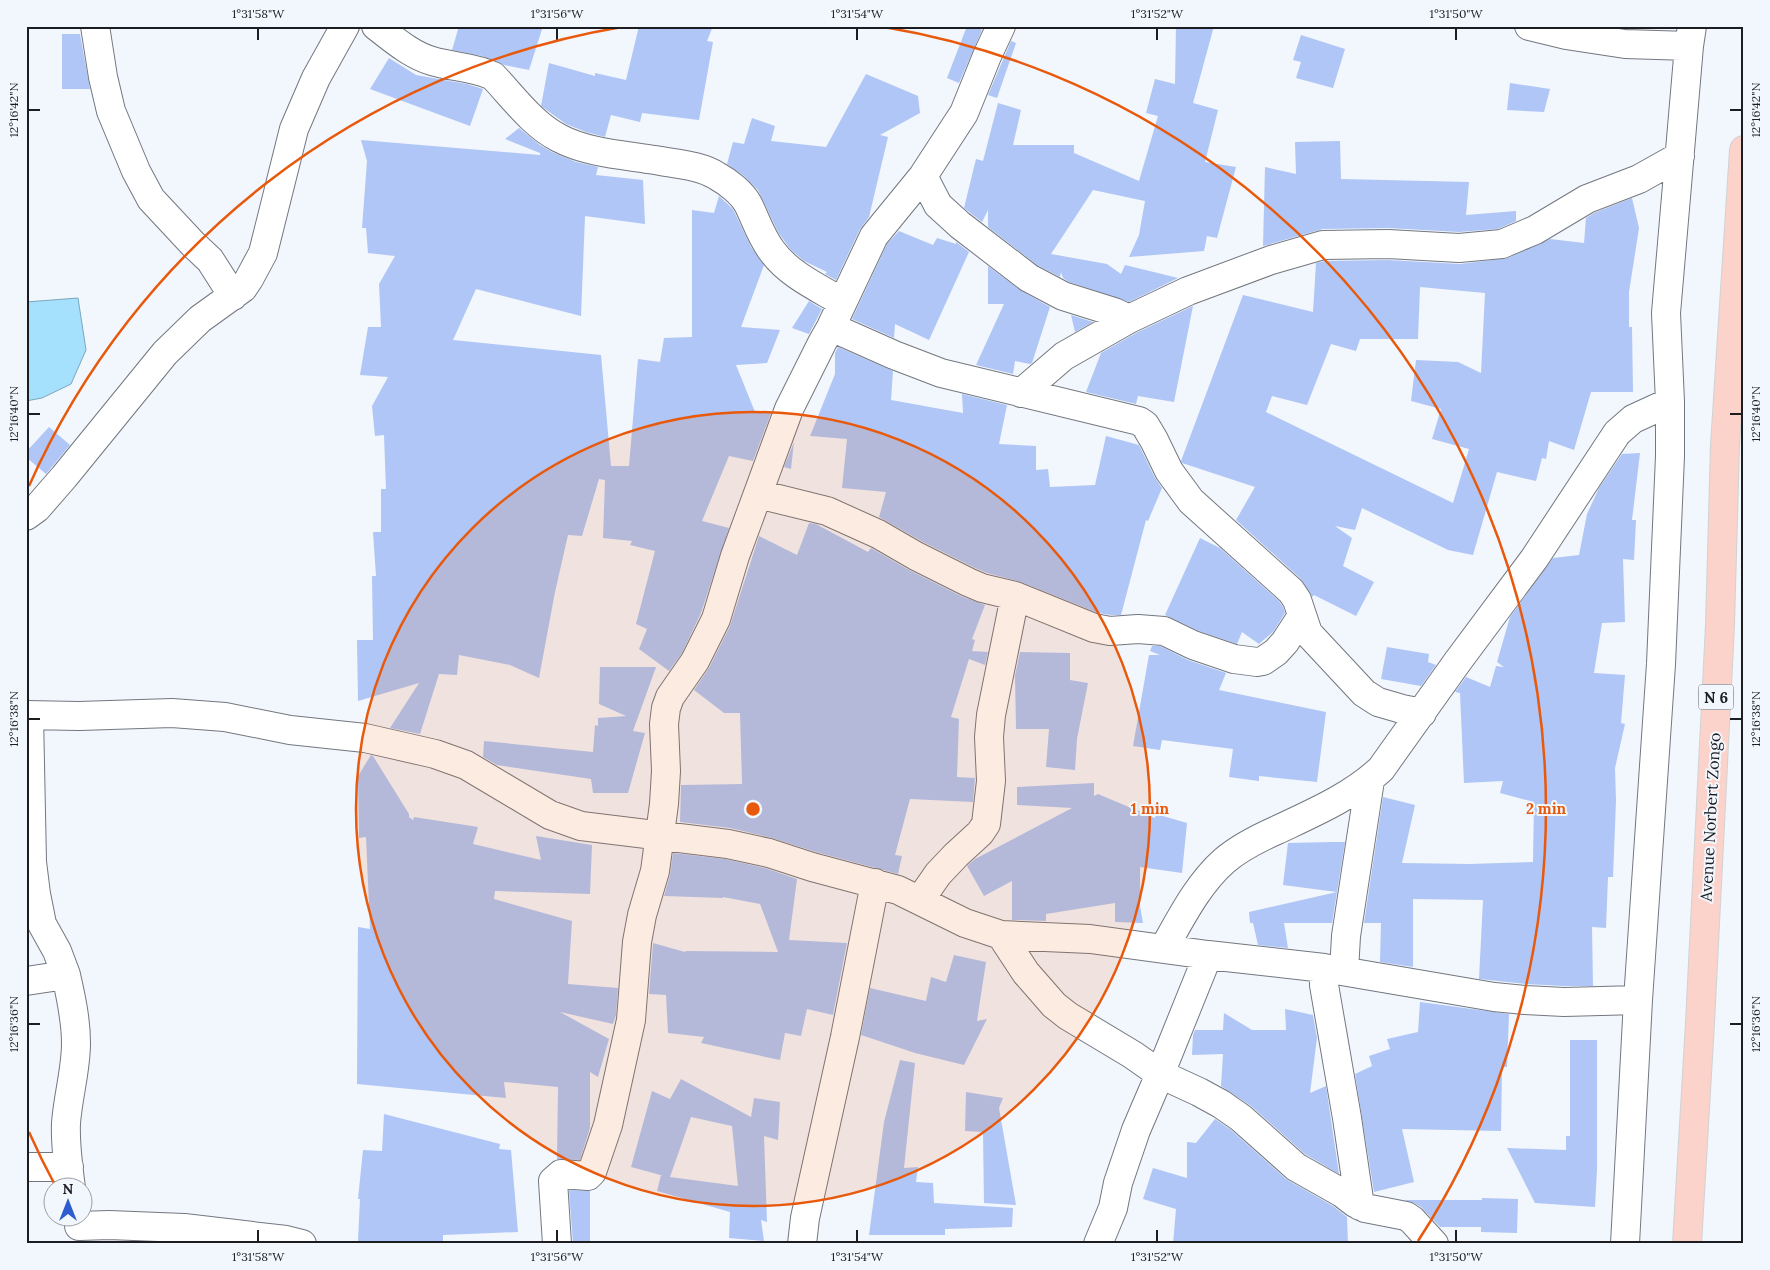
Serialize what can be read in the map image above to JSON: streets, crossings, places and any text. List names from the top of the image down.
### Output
{
  "streets": {
    "main road": ["N 6", "Avenue Norbert Zongo"]
  },
  "north": "top",
  "coordinates": [
    "1°31'58\"W",
    "1°31'56\"W",
    "1°31'54\"W",
    "1°31'52\"W",
    "1°31'50\"W",
    "12°16'42\"N",
    "12°16'40\"N",
    "12°16'38\"N",
    "12°16'36\"N"
  ],
  "rings": ["1 min", "2 min"]
}
